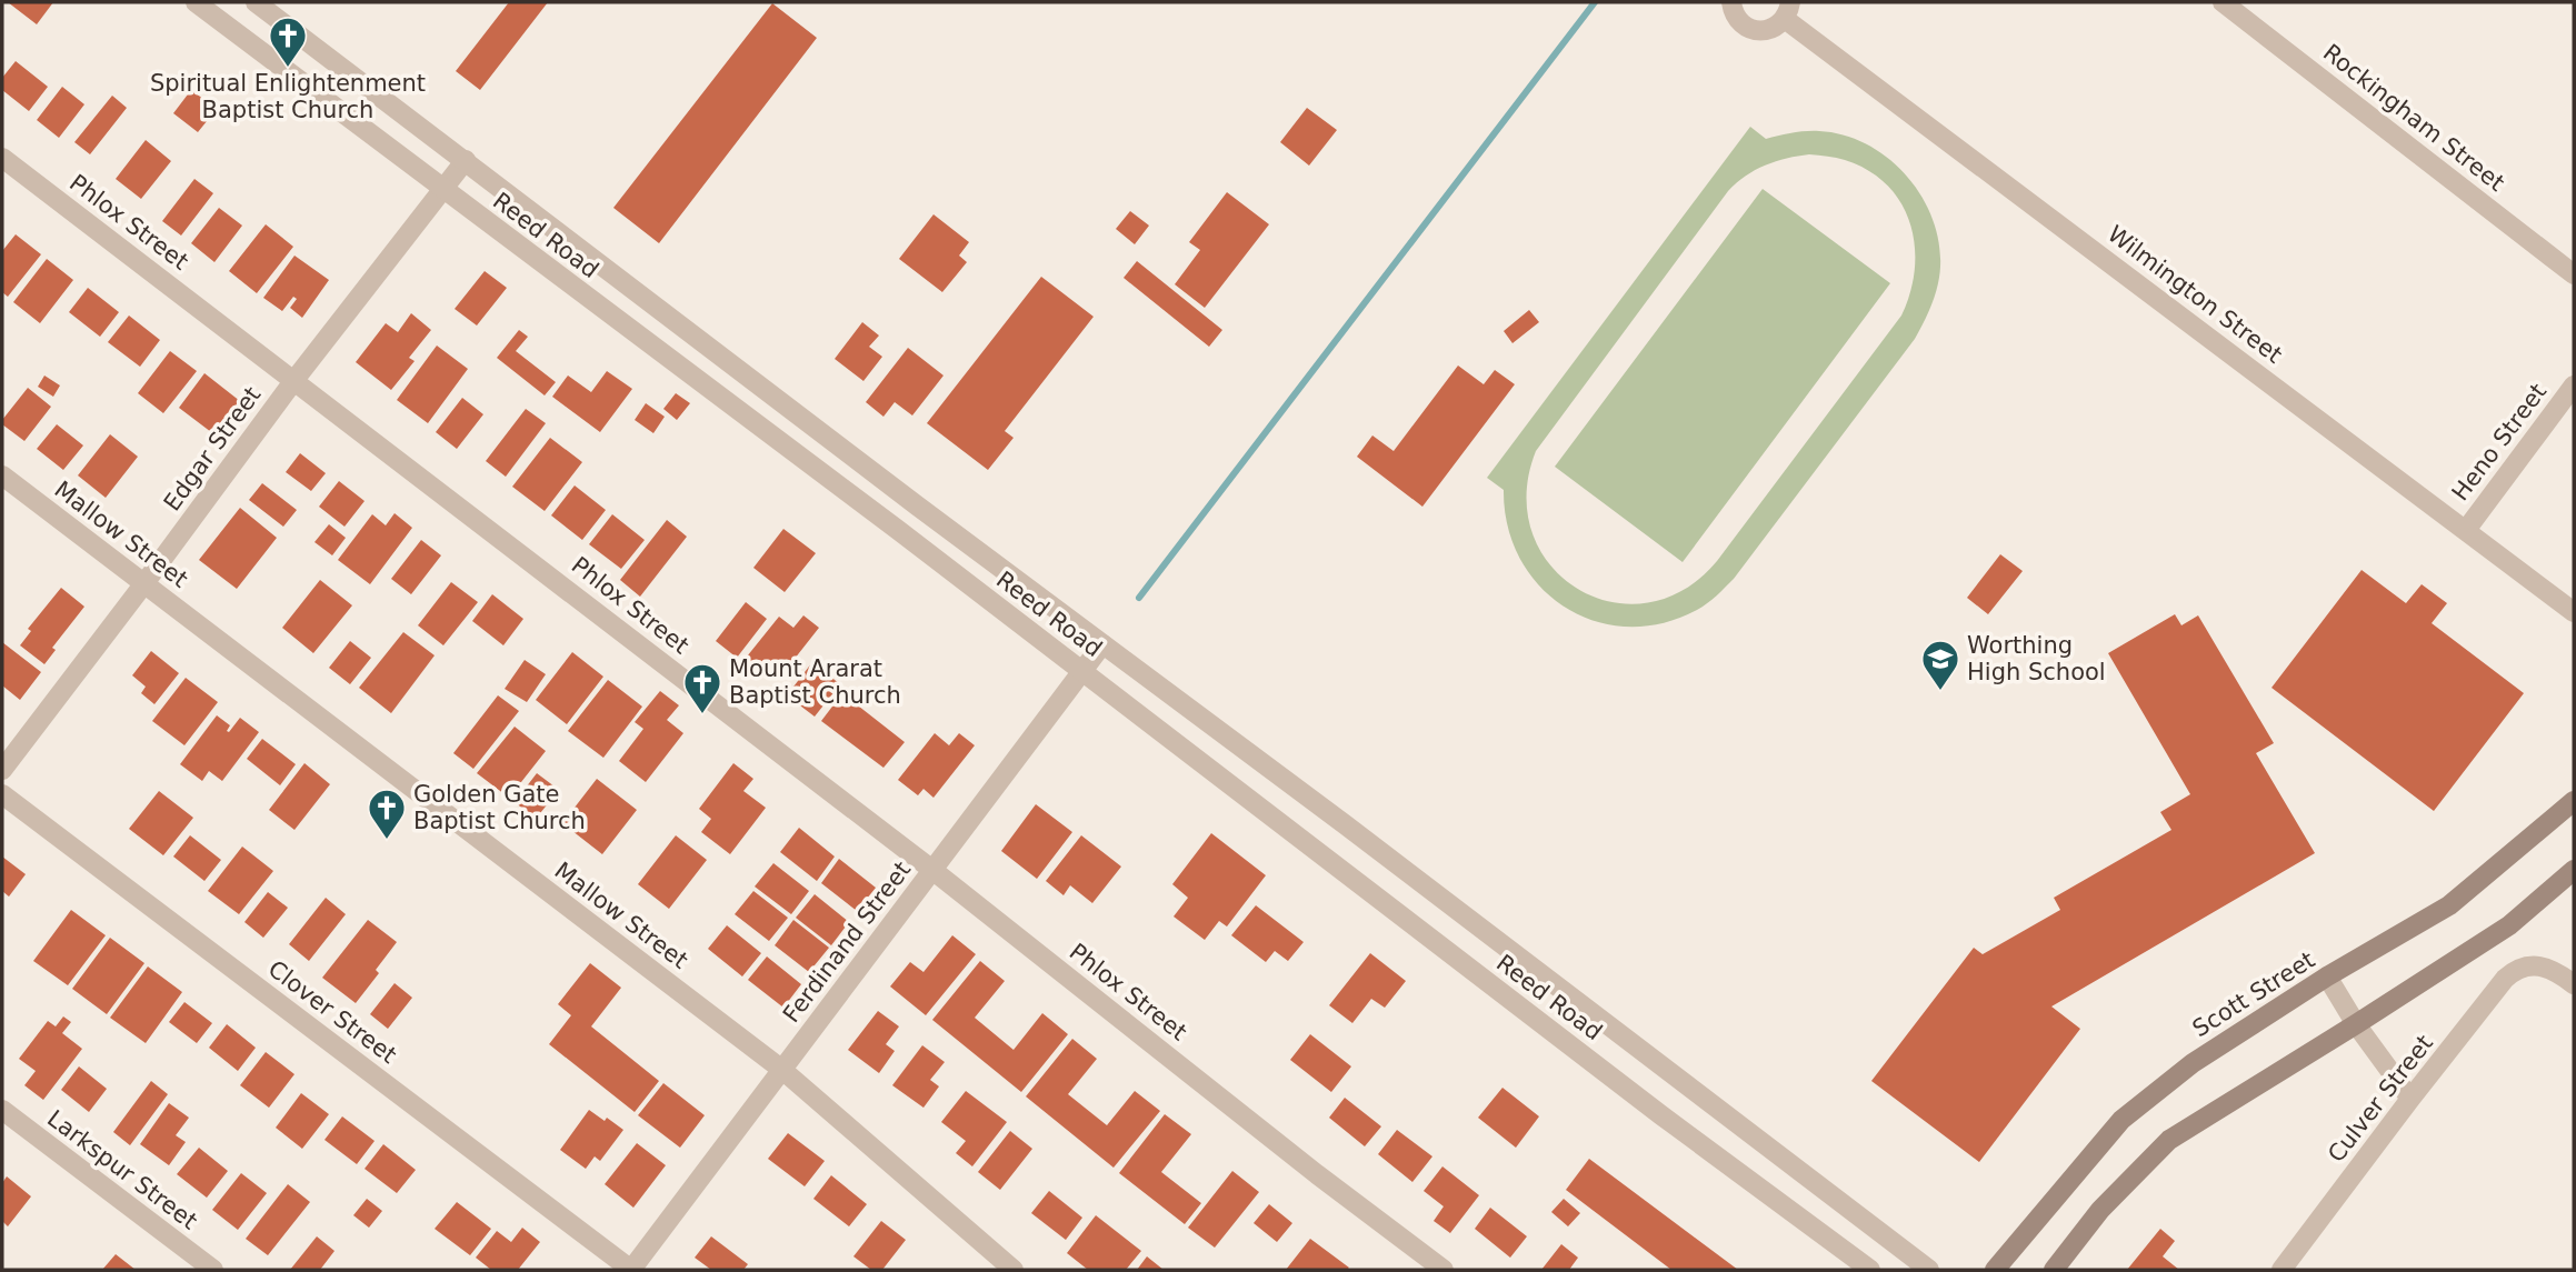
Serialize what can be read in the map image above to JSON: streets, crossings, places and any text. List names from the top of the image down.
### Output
{
  "streets": {
    "main road": ["Scott Street"],
    "street": [
      "Rockingham Street",
      "Phlox Street",
      "Reed Road",
      "Wilmington Street",
      "Heno Street",
      "Edgar Street",
      "Mallow Street",
      "Ferdinand Street",
      "Clover Street",
      "Culver Street",
      "Larkspur Street"
    ]
  },
  "crossings": [
    ["Phlox Street", "Edgar Street"],
    ["Phlox Street", "Ferdinand Street"],
    ["Reed Road", "Edgar Street"],
    ["Reed Road", "Ferdinand Street"],
    ["Wilmington Street", "Heno Street"],
    ["Edgar Street", "Mallow Street"],
    ["Mallow Street", "Ferdinand Street"],
    ["Ferdinand Street", "Clover Street"]
  ],
  "places": {
    "church": ["Spiritual Enlightenment Baptist Church", "Mount Ararat Baptist Church", "Golden Gate Baptist Church"],
    "school or university": ["Worthing High School"]
  }
}
